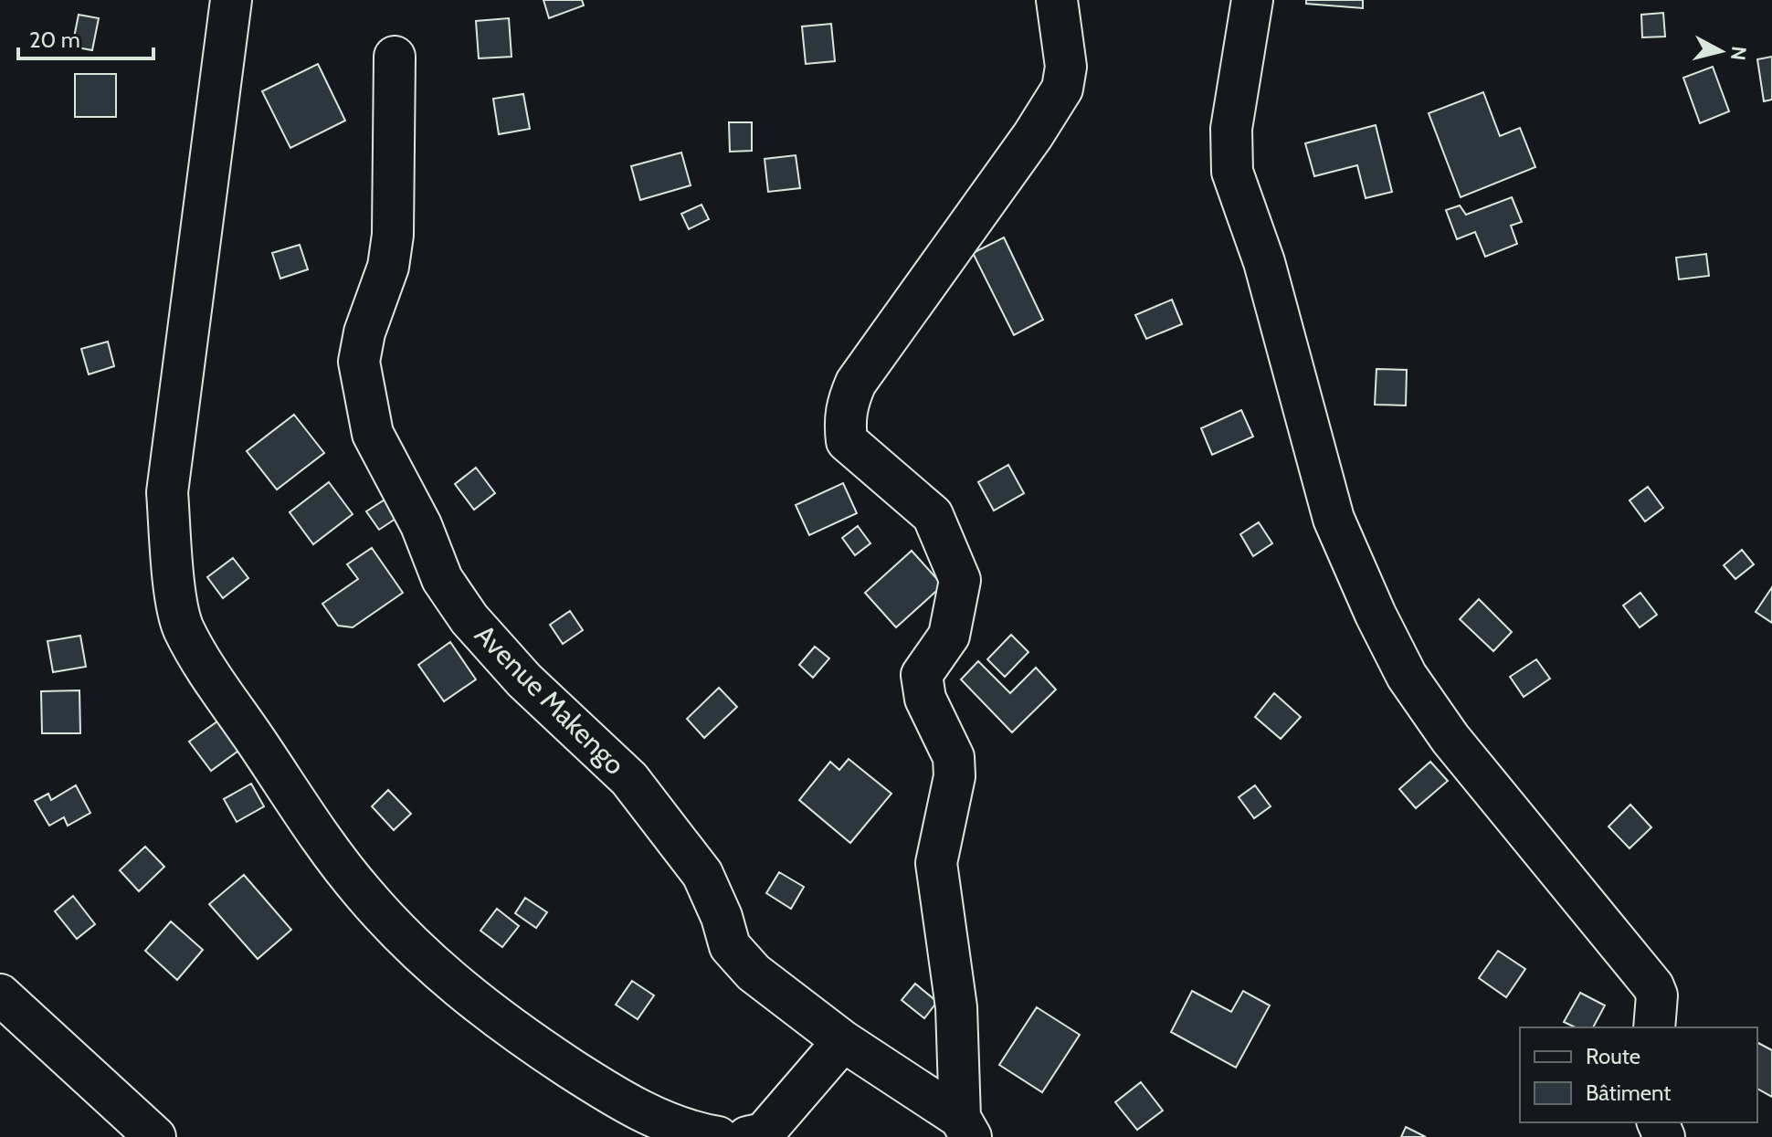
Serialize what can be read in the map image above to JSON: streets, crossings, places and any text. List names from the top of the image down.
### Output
{
  "streets": {
    "street": ["Avenue Makengo"]
  },
  "legend": ["Route", "Bâtiment"],
  "scale_bar": "20 m",
  "north": "right"
}
